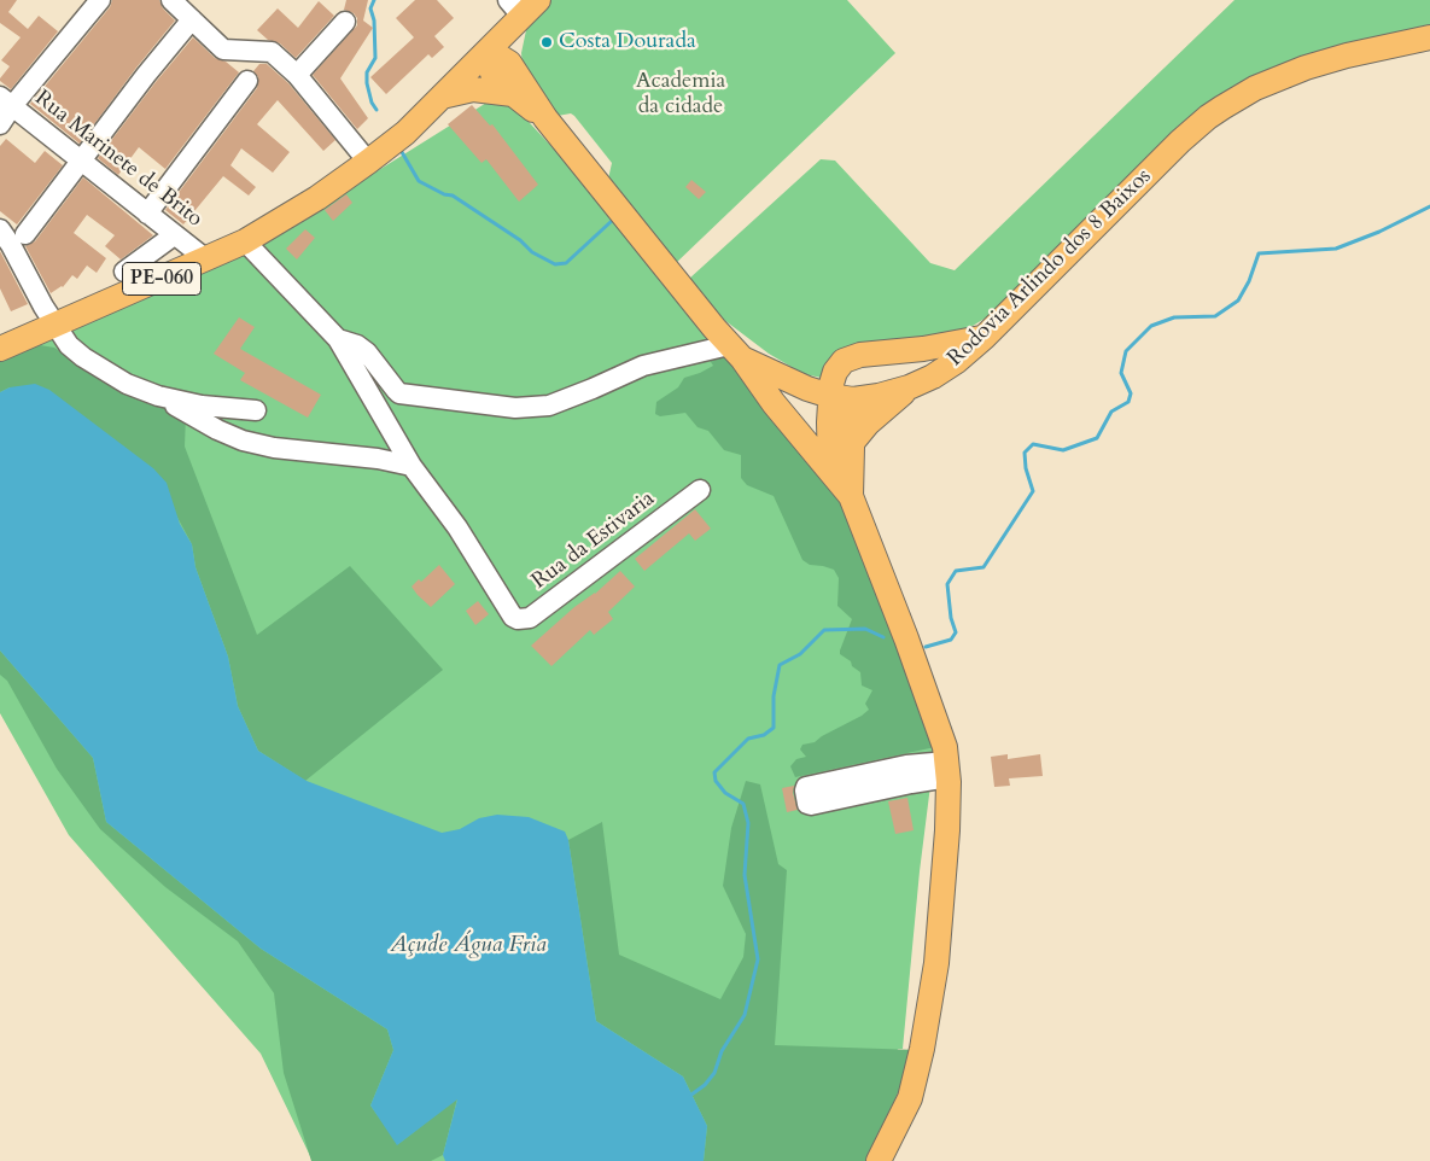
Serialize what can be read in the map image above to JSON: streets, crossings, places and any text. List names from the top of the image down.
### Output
{
  "streets": {
    "main road": ["Rodovia Arlindo dos 8 Baixos", "PE-060"],
    "street": ["Rua Marinete de Brito", "Rua da Estivaria"]
  },
  "crossings": [
    ["Rua Marinete de Brito", "PE-060"],
    ["Rodovia Arlindo dos 8 Baixos", "PE-060"]
  ],
  "water": ["Açude Água Fria"],
  "parks": ["Academia da cidade"],
  "places": ["Costa Dourada"]
}
